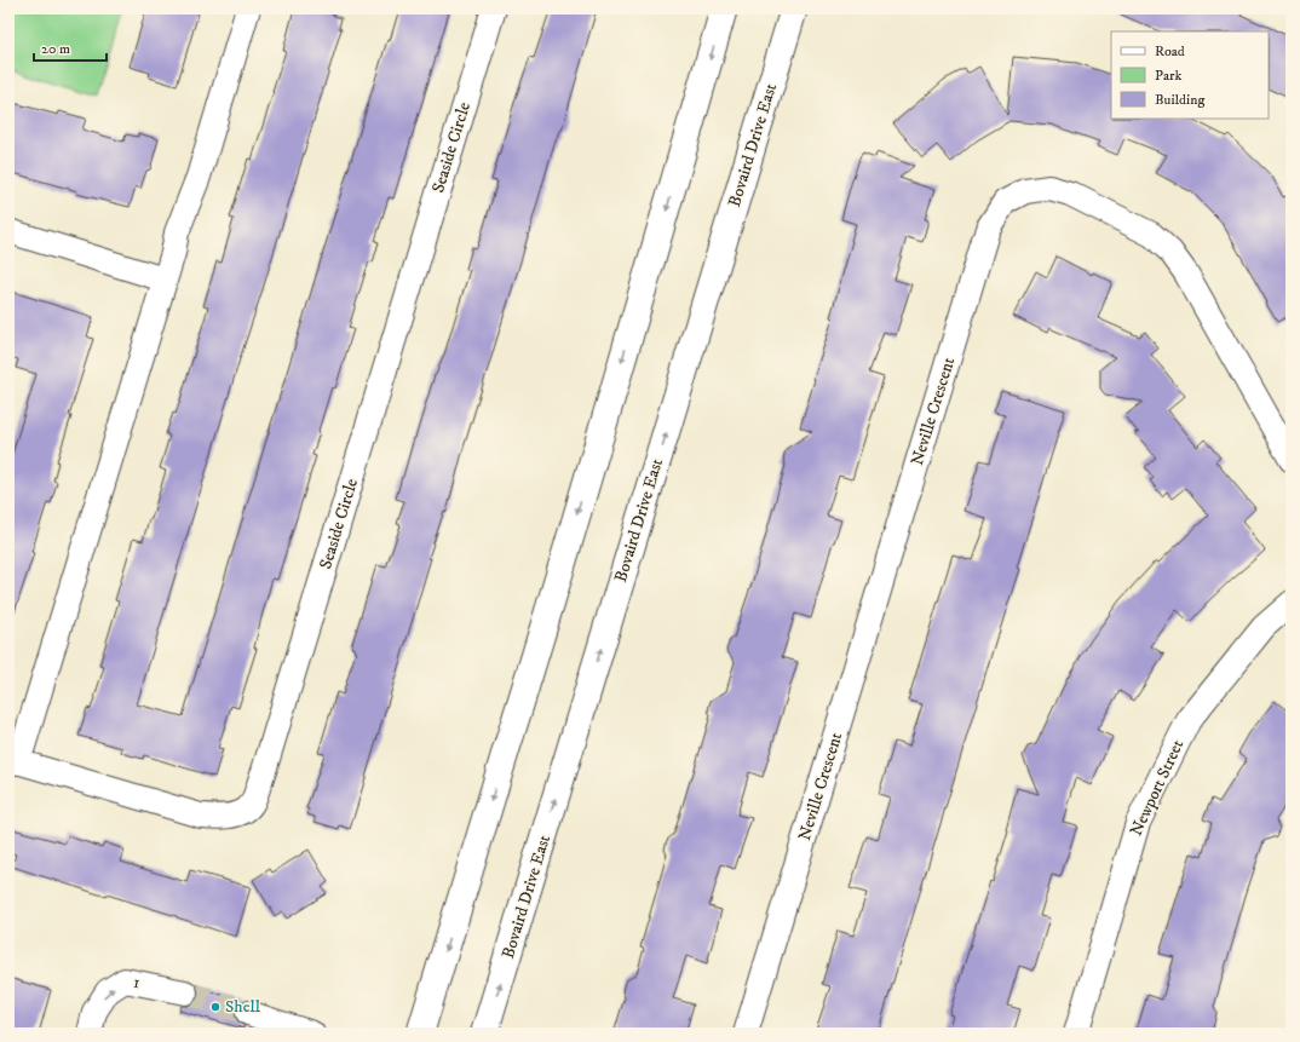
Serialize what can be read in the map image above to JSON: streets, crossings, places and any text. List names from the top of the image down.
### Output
{
  "streets": {
    "main road": ["Bovaird Drive East"],
    "street": [
      "Seaside Circle",
      "Neville Crescent",
      "Newport Street",
      "1"
    ]
  },
  "one_way": ["1"],
  "places": ["Shell"],
  "legend": ["Road", "Park", "Building"],
  "scale_bar": "20 m"
}
